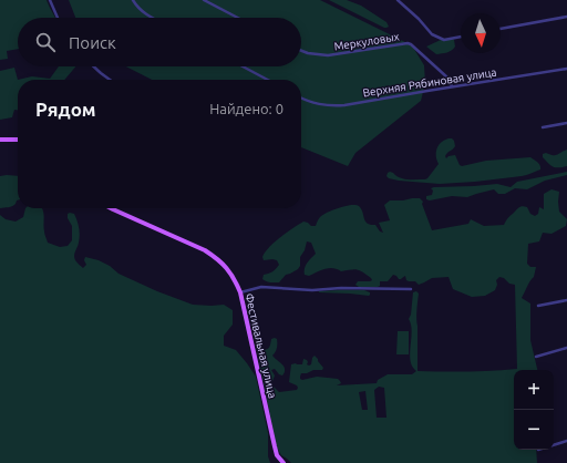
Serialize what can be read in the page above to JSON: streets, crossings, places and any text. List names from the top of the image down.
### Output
{
  "streets": {
    "main road": ["Фестивальная улица"],
    "street": ["Меркуловых", "Верхняя Рябиновая улица"]
  },
  "crossings": [
    ["Меркуловых", "Верхняя Рябиновая улица"]
  ],
  "north": "bottom",
  "page": {
    "search": "Поиск",
    "heading": ["Рядом", "Найдено: 0"],
    "map_buttons": ["+", "−"]
  }
}
